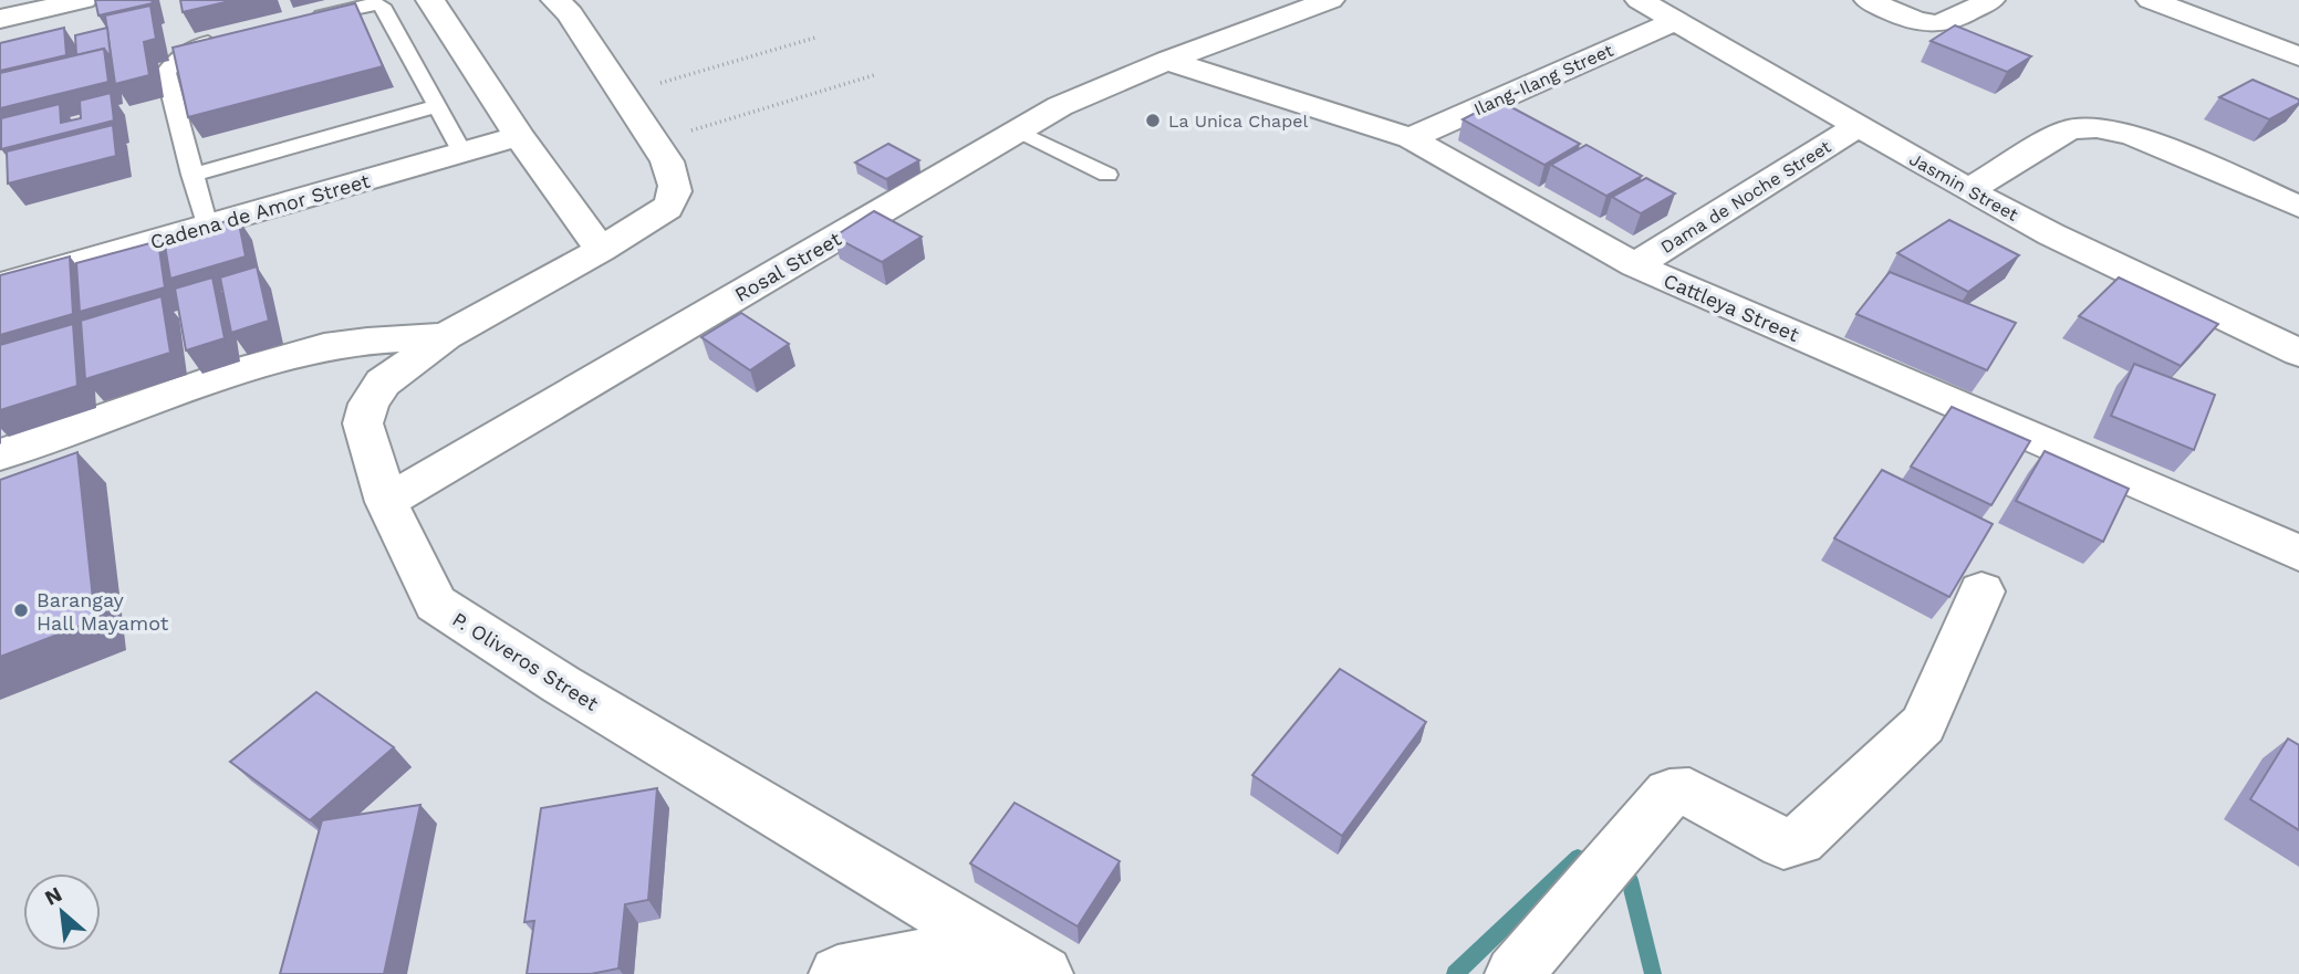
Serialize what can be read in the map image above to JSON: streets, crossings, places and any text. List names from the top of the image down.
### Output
{
  "streets": {
    "street": [
      "Ilang-Ilang Street",
      "Jasmin Street",
      "Dama de Noche Street",
      "Cadena de Amor Street",
      "Rosal Street",
      "Cattleya Street",
      "P. Oliveros Street"
    ]
  },
  "crossings": [
    ["Ilang-Ilang Street", "Jasmin Street"],
    ["Ilang-Ilang Street", "Cattleya Street"],
    ["Jasmin Street", "Dama de Noche Street"],
    ["Dama de Noche Street", "Cattleya Street"],
    ["Rosal Street", "Cattleya Street"],
    ["Rosal Street", "P. Oliveros Street"]
  ],
  "places": ["La Unica Chapel", "Barangay Hall Mayamot"],
  "north": "top left"
}
